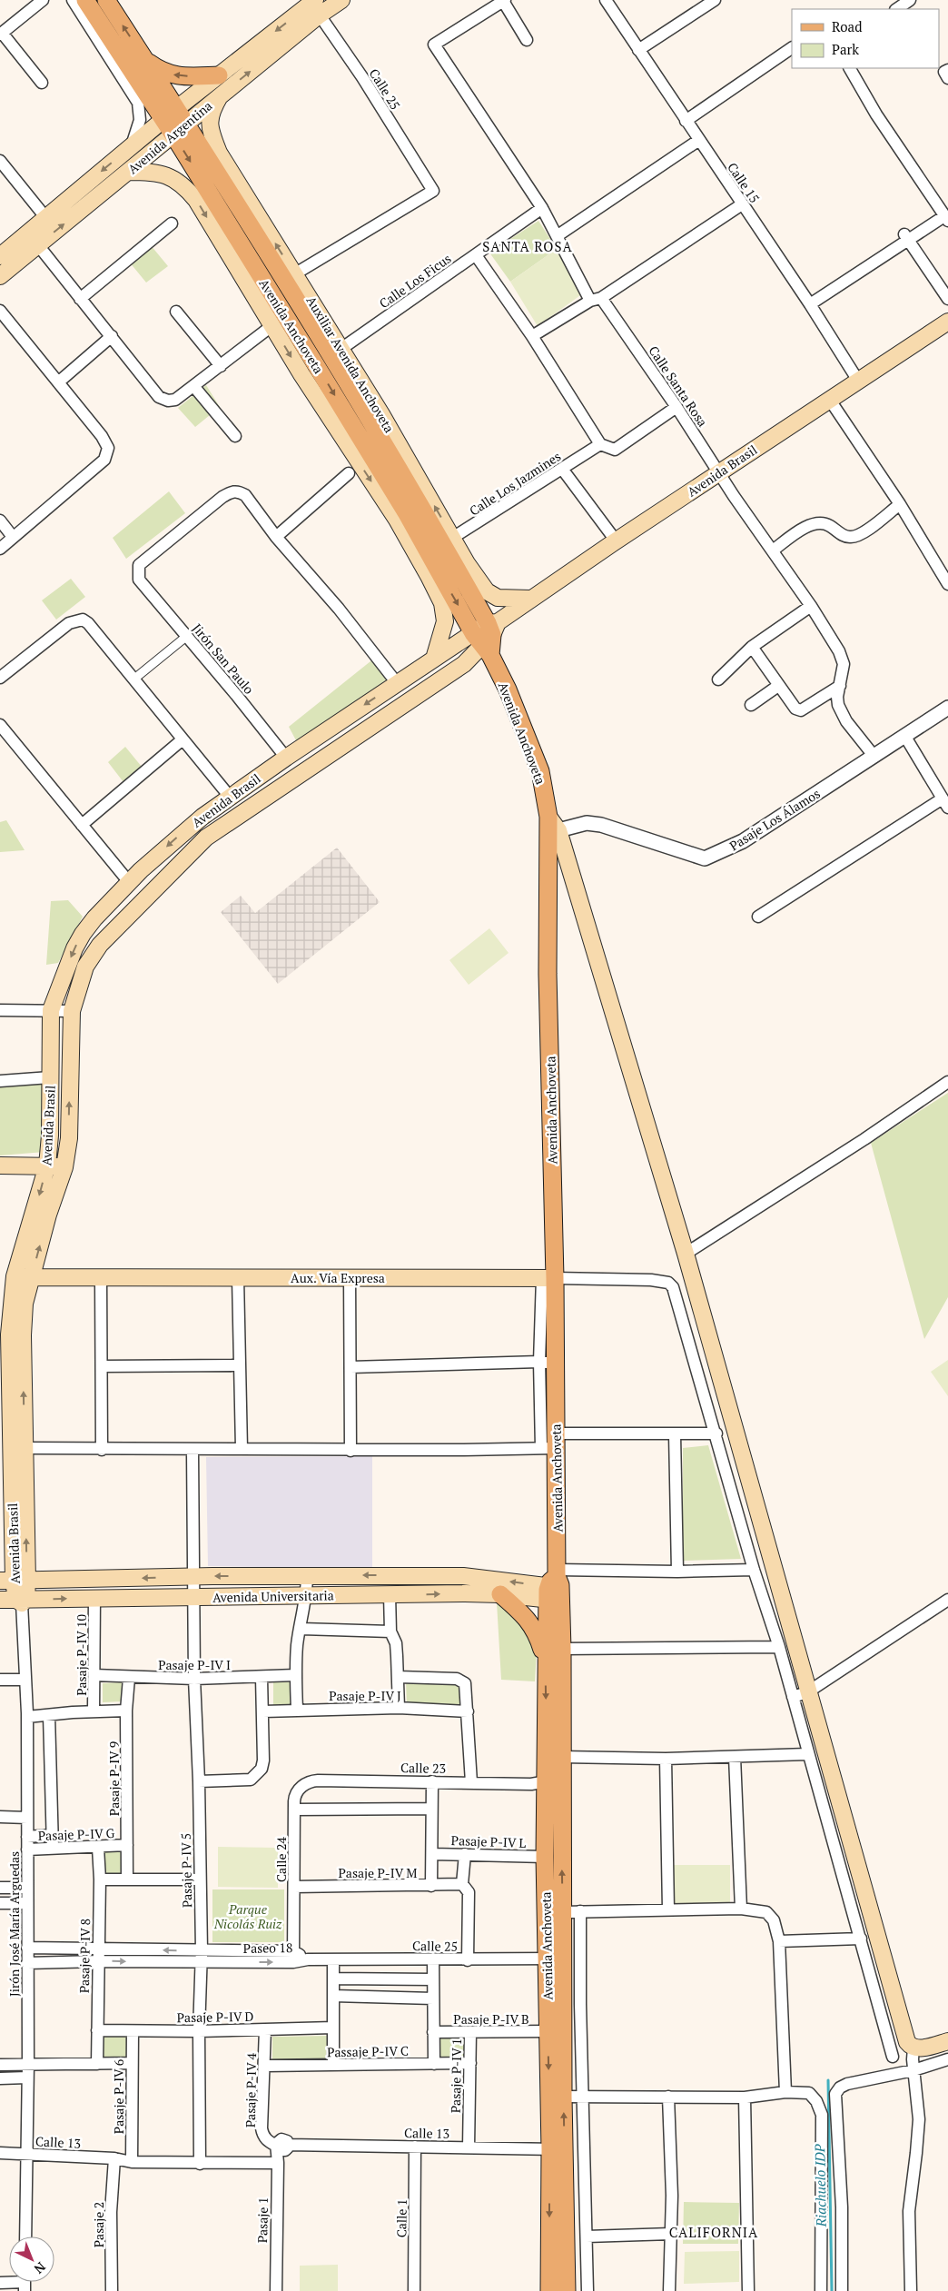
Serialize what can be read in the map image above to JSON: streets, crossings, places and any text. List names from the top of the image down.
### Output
{
  "streets": {
    "main road": [
      "Avenida Argentina",
      "Avenida Anchoveta",
      "Avenida Brasil",
      "Aux. Vía Expresa",
      "Avenida Universitaria"
    ],
    "street": [
      "Calle 25",
      "Calle 15",
      "Calle Los Ficus",
      "Calle Santa Rosa",
      "Calle Los Jazmines",
      "Jirón San Paulo",
      "Pasaje Los Álamos",
      "Pasaje P-IV 10",
      "Pasaje P-IV I",
      "Pasaje P-IV J",
      "Calle 23",
      "Pasaje P-IV 9",
      "Pasaje P-IV G",
      "Pasaje P-IV L",
      "Calle 24",
      "Pasaje P-IV 5",
      "Pasaje P-IV M",
      "Jirón José María Arguedas",
      "Paseo 18",
      "Pasaje P-IV 8",
      "Pasaje P-IV D",
      "Pasaje P-IV B",
      "Passaje P-IV C",
      "Pasaje P-IV 1",
      "Pasaje P-IV 4",
      "Pasaje P-IV 6",
      "Calle 13",
      "Calle 1",
      "Pasaje 1",
      "Pasaje 2"
    ]
  },
  "crossings": [
    ["Calle 25", "Avenida Argentina"],
    ["Calle 25", "Avenida Anchoveta"],
    ["Calle 25", "Paseo 18"],
    ["Avenida Argentina", "Avenida Anchoveta"],
    ["Calle 15", "Avenida Brasil"],
    ["Calle Los Ficus", "Avenida Anchoveta"],
    ["Calle Los Ficus", "Calle Santa Rosa"],
    ["Avenida Anchoveta", "Avenida Brasil"],
    ["Avenida Anchoveta", "Calle Los Jazmines"],
    ["Avenida Anchoveta", "Pasaje Los Álamos"],
    ["Avenida Anchoveta", "Aux. Vía Expresa"],
    ["Avenida Anchoveta", "Avenida Universitaria"],
    ["Avenida Anchoveta", "Calle 23"],
    ["Avenida Anchoveta", "Pasaje P-IV L"],
    ["Avenida Anchoveta", "Pasaje P-IV B"],
    ["Avenida Anchoveta", "Calle 13"],
    ["Calle Santa Rosa", "Avenida Brasil"],
    ["Calle Santa Rosa", "Pasaje Los Álamos"],
    ["Avenida Brasil", "Jirón San Paulo"],
    ["Avenida Brasil", "Aux. Vía Expresa"],
    ["Avenida Brasil", "Avenida Universitaria"],
    ["Avenida Brasil", "Jirón José María Arguedas"],
    ["Avenida Universitaria", "Pasaje P-IV 10"],
    ["Avenida Universitaria", "Pasaje P-IV 5"],
    ["Avenida Universitaria", "Jirón José María Arguedas"],
    ["Pasaje P-IV 10", "Pasaje P-IV I"],
    ["Pasaje P-IV I", "Pasaje P-IV 9"],
    ["Pasaje P-IV I", "Pasaje P-IV 5"],
    ["Calle 23", "Calle 24"],
    ["Pasaje P-IV 9", "Pasaje P-IV G"],
    ["Pasaje P-IV G", "Jirón José María Arguedas"],
    ["Pasaje P-IV G", "Pasaje P-IV 8"],
    ["Calle 24", "Pasaje P-IV M"],
    ["Calle 24", "Paseo 18"],
    ["Pasaje P-IV 5", "Paseo 18"],
    ["Pasaje P-IV 5", "Pasaje P-IV D"],
    ["Pasaje P-IV 5", "Calle 13"],
    ["Jirón José María Arguedas", "Paseo 18"],
    ["Jirón José María Arguedas", "Calle 13"],
    ["Paseo 18", "Pasaje P-IV 8"],
    ["Pasaje P-IV 8", "Pasaje P-IV D"],
    ["Pasaje P-IV D", "Pasaje P-IV 4"],
    ["Pasaje P-IV D", "Pasaje P-IV 6"],
    ["Pasaje P-IV B", "Pasaje P-IV 1"],
    ["Passaje P-IV C", "Pasaje P-IV 1"],
    ["Passaje P-IV C", "Pasaje P-IV 4"],
    ["Pasaje P-IV 1", "Calle 13"],
    ["Pasaje P-IV 4", "Calle 13"],
    ["Pasaje P-IV 4", "Pasaje 1"],
    ["Pasaje P-IV 6", "Calle 13"],
    ["Calle 13", "Calle 1"],
    ["Calle 13", "Pasaje 1"],
    ["Calle 13", "Pasaje 2"]
  ],
  "districts": ["SANTA ROSA", "CALIFORNIA"],
  "water": ["Riachuelo IDP"],
  "parks": ["Parque Nicolás Ruiz"],
  "legend": ["Road", "Park"],
  "north": "bottom right"
}
